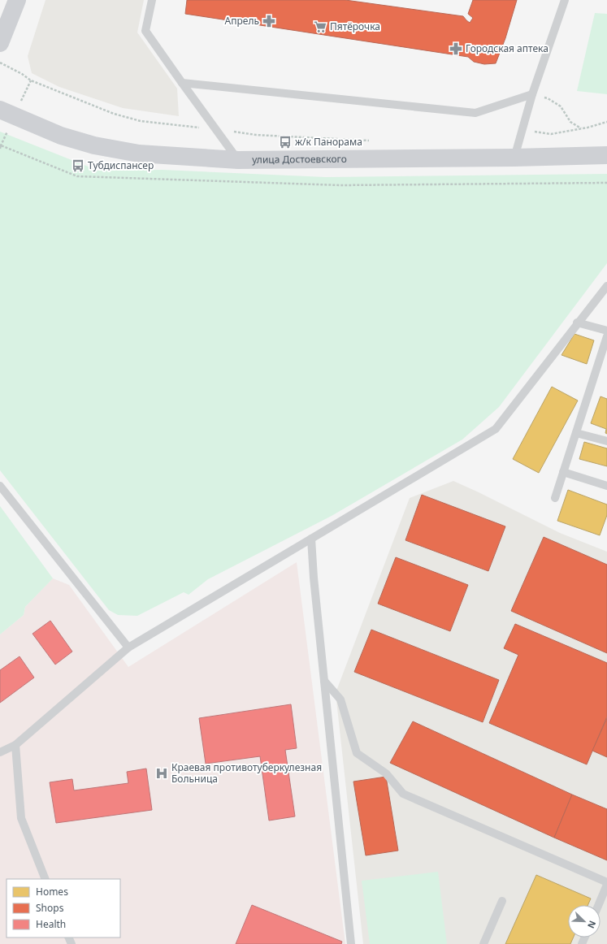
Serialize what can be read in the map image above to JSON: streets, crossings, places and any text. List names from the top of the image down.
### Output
{
  "streets": {
    "main road": ["улица Достоевского"]
  },
  "places": {
    "pharmacy": ["Апрель", "Городская аптека"],
    "supermarket": ["Пятёрочка"],
    "bus stop": ["ж/к Панорама", "Тубдиспансер"],
    "hospital": ["Краевая противотуберкулезная Больница"]
  },
  "legend": ["Homes", "Shops", "Health"],
  "north": "bottom right"
}
